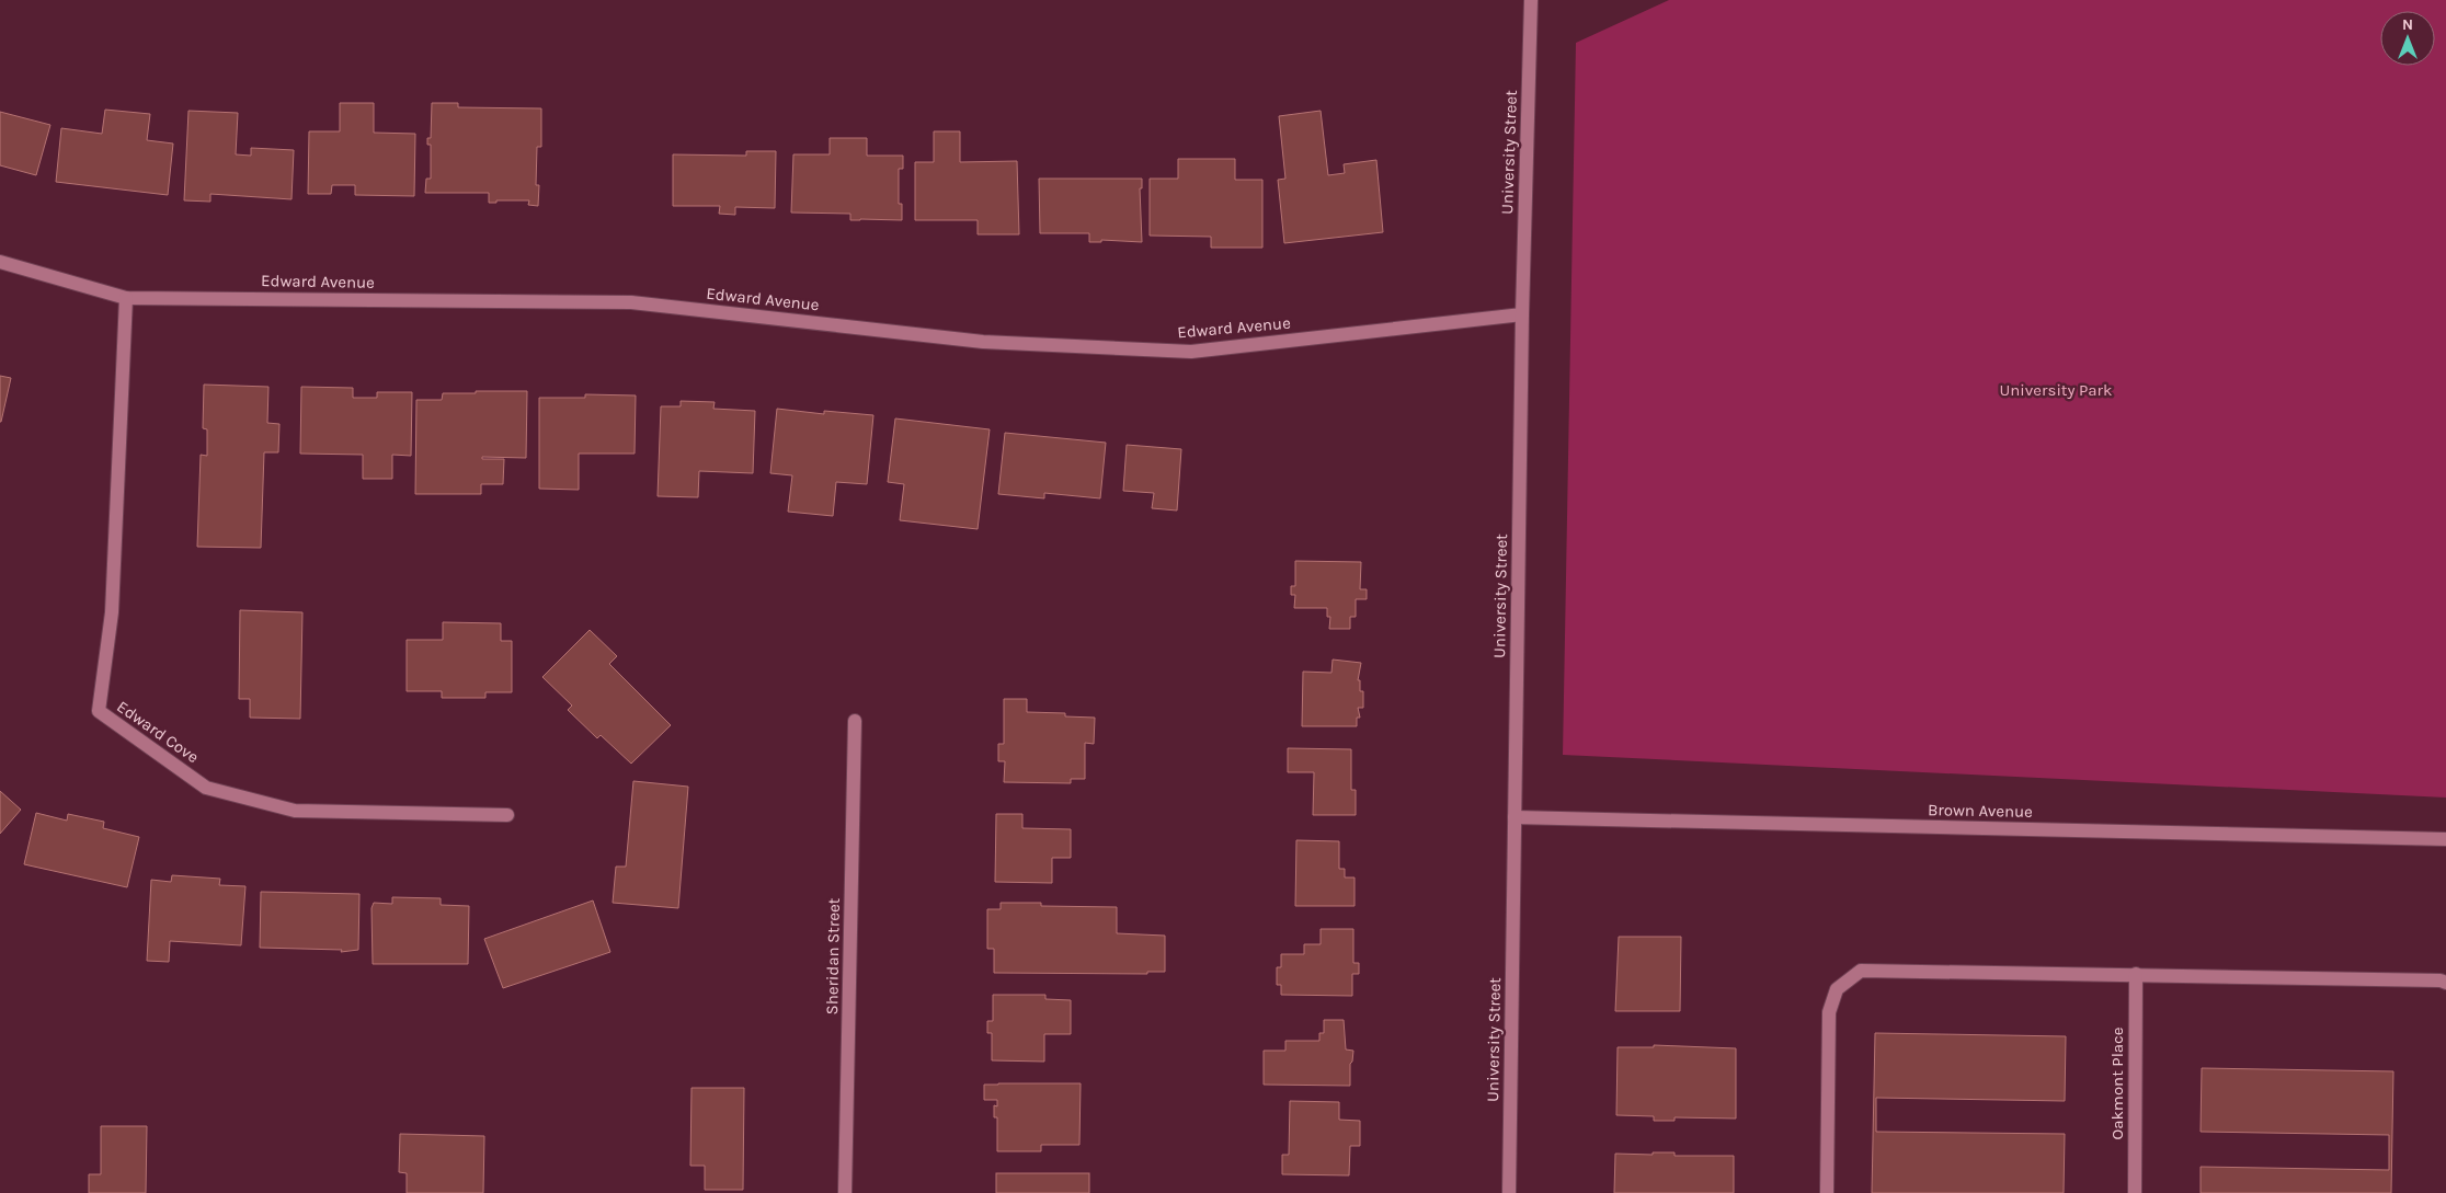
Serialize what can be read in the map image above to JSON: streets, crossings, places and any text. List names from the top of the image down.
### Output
{
  "streets": {
    "street": [
      "University Street",
      "Edward Avenue",
      "Edward Cove",
      "Brown Avenue",
      "Sheridan Street",
      "Oakmont Place"
    ]
  },
  "crossings": [
    ["University Street", "Edward Avenue"],
    ["University Street", "Brown Avenue"],
    ["Edward Avenue", "Edward Cove"]
  ],
  "parks": ["University Park"],
  "north": "top"
}
